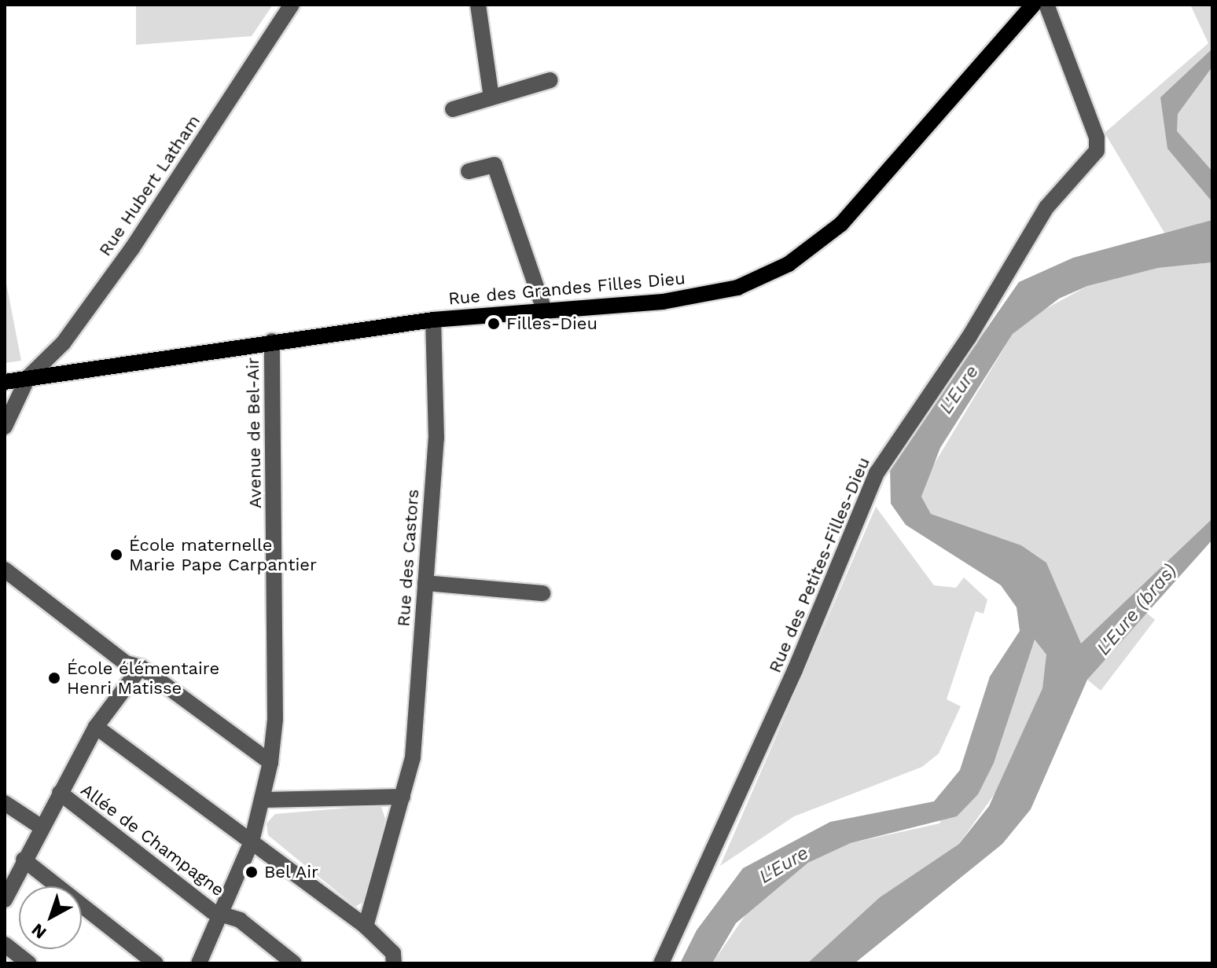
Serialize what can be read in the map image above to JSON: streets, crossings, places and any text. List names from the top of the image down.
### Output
{
  "streets": {
    "main road": ["Rue des Grandes Filles Dieu"],
    "street": [
      "Rue Hubert Latham",
      "Avenue de Bel-Air",
      "Rue des Castors",
      "Rue des Petites-Filles-Dieu",
      "Allée de Champagne"
    ]
  },
  "crossings": [
    ["Rue Hubert Latham", "Rue des Grandes Filles Dieu"],
    ["Rue des Grandes Filles Dieu", "Avenue de Bel-Air"],
    ["Rue des Grandes Filles Dieu", "Rue des Castors"],
    ["Avenue de Bel-Air", "Allée de Champagne"]
  ],
  "water": ["L'Eure", "L'Eure (bras)"],
  "places": [
    "Filles-Dieu",
    "École maternelle Marie Pape Carpantier",
    "École élémentaire Henri Matisse",
    "Bel Air"
  ],
  "north": "bottom left"
}
